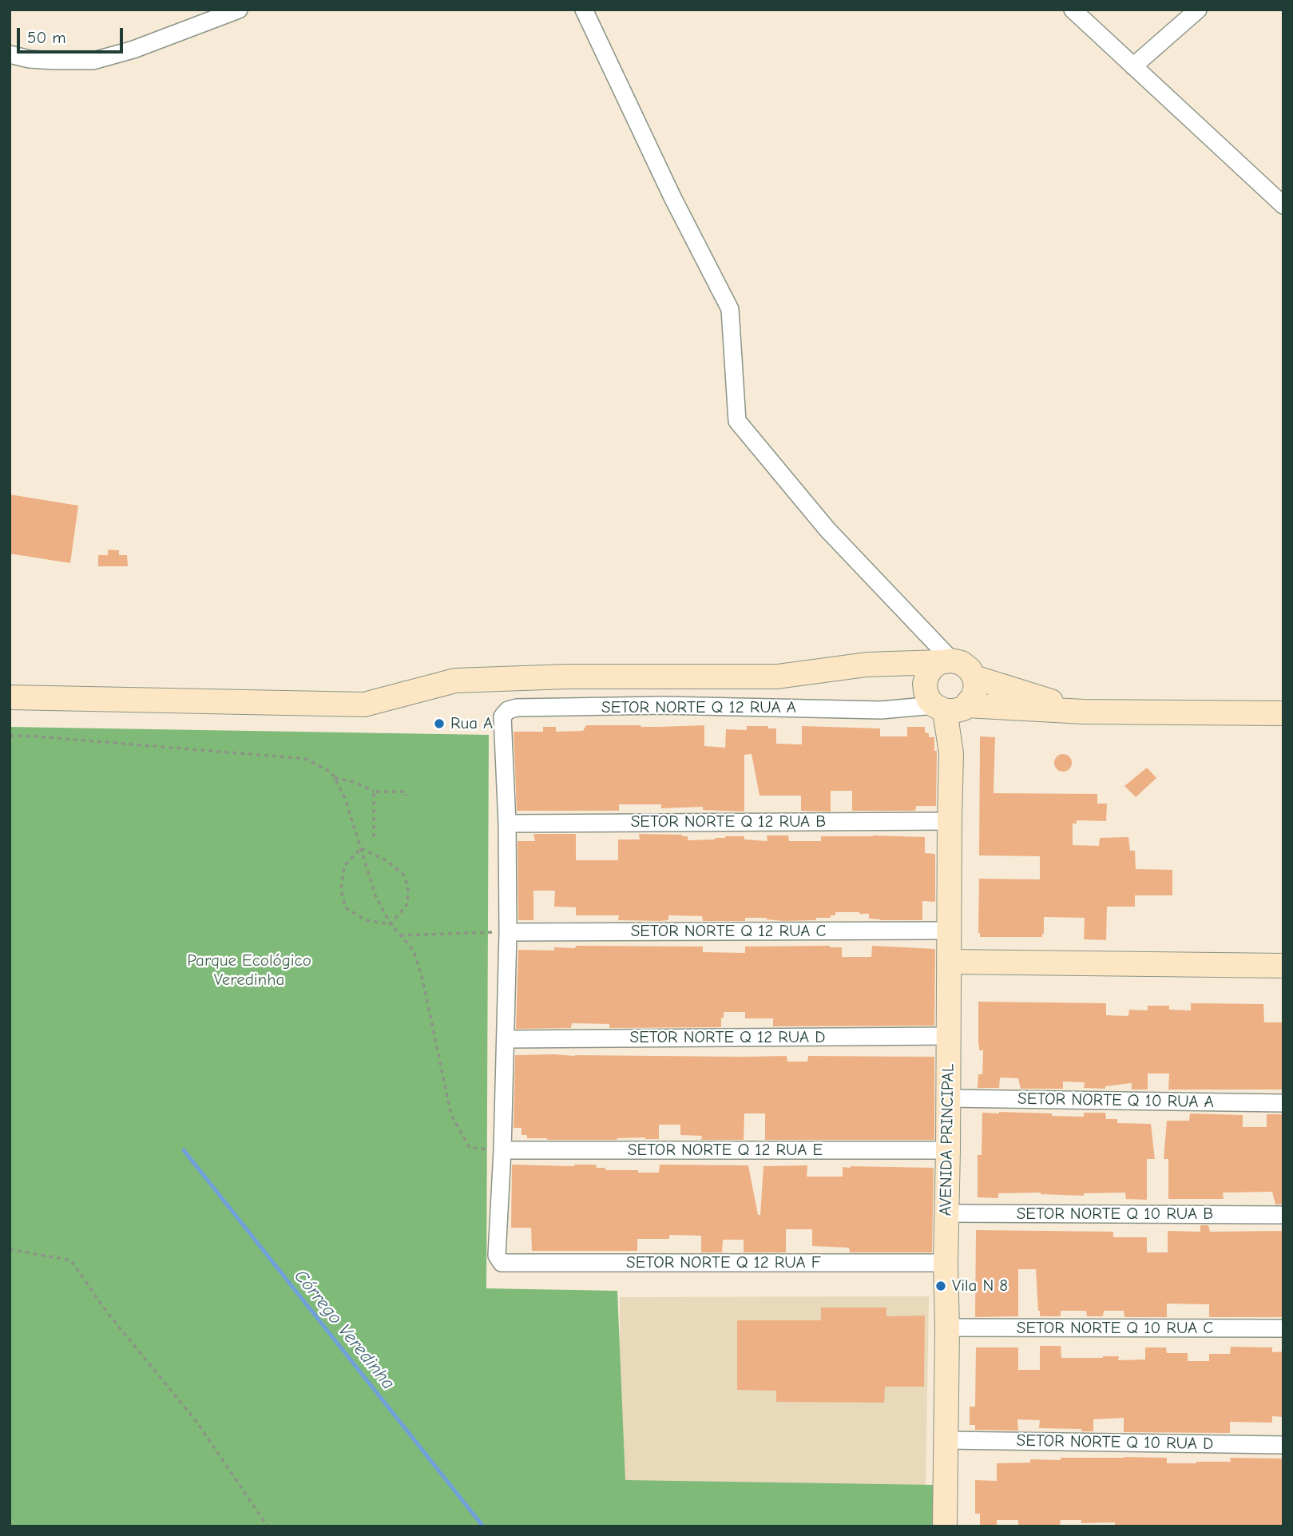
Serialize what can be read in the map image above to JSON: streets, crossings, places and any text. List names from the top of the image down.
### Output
{
  "streets": {
    "street": [
      "SETOR NORTE Q 12 RUA A",
      "SETOR NORTE Q 12 RUA B",
      "SETOR NORTE Q 12 RUA C",
      "SETOR NORTE Q 12 RUA D",
      "SETOR NORTE Q 10 RUA A",
      "AVENIDA PRINCIPAL",
      "SETOR NORTE Q 12 RUA E",
      "SETOR NORTE Q 10 RUA B",
      "SETOR NORTE Q 12 RUA F",
      "SETOR NORTE Q 10 RUA C",
      "SETOR NORTE Q 10 RUA D"
    ]
  },
  "crossings": [
    ["SETOR NORTE Q 12 RUA A", "SETOR NORTE Q 12 RUA B"],
    ["SETOR NORTE Q 12 RUA A", "AVENIDA PRINCIPAL"],
    ["SETOR NORTE Q 12 RUA B", "AVENIDA PRINCIPAL"],
    ["SETOR NORTE Q 12 RUA C", "AVENIDA PRINCIPAL"],
    ["SETOR NORTE Q 12 RUA D", "AVENIDA PRINCIPAL"],
    ["SETOR NORTE Q 10 RUA A", "AVENIDA PRINCIPAL"],
    ["AVENIDA PRINCIPAL", "SETOR NORTE Q 12 RUA E"],
    ["AVENIDA PRINCIPAL", "SETOR NORTE Q 10 RUA B"],
    ["AVENIDA PRINCIPAL", "SETOR NORTE Q 12 RUA F"],
    ["AVENIDA PRINCIPAL", "SETOR NORTE Q 10 RUA C"],
    ["AVENIDA PRINCIPAL", "SETOR NORTE Q 10 RUA D"],
    ["SETOR NORTE Q 12 RUA E", "SETOR NORTE Q 12 RUA F"]
  ],
  "water": ["Córrego Veredinha"],
  "parks": ["Parque Ecológico Veredinha"],
  "places": ["Rua A", "Vila N 8"],
  "scale_bar": "50 m"
}
